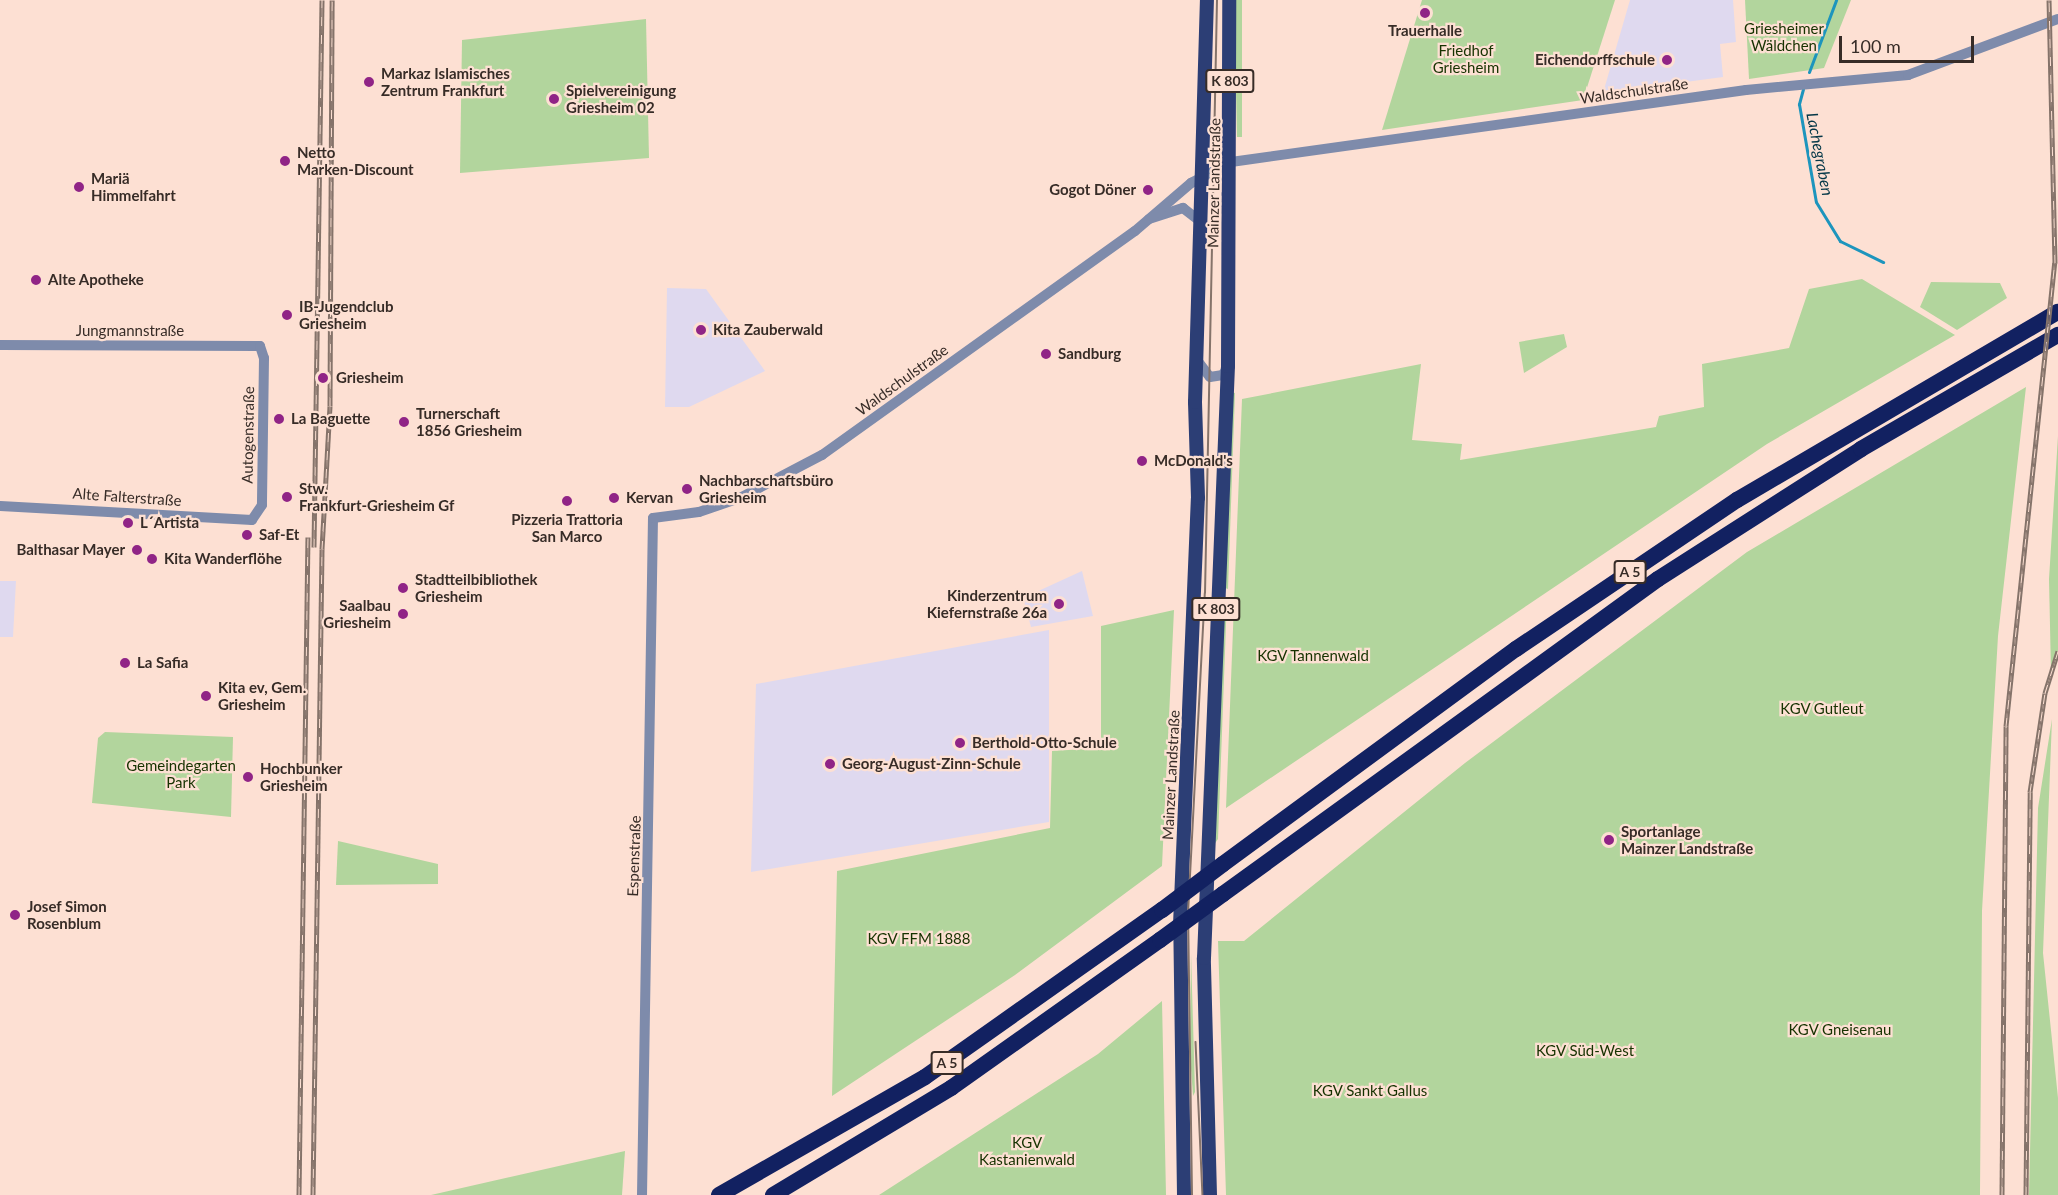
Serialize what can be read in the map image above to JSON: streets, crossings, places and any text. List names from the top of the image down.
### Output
{
  "streets": {
    "highway": ["A 5"],
    "main road": ["K 803", "Mainzer Landstraße"],
    "street": [
      "Waldschulstraße",
      "Jungmannstraße",
      "Autogenstraße",
      "Alte Falterstraße",
      "Espenstraße"
    ]
  },
  "crossings": [
    ["Waldschulstraße", "Mainzer Landstraße"],
    ["Waldschulstraße", "Espenstraße"],
    ["Jungmannstraße", "Autogenstraße"],
    ["Autogenstraße", "Alte Falterstraße"]
  ],
  "water": ["Lachegraben"],
  "parks": [
    "Griesheimer Wäldchen",
    "Friedhof Griesheim",
    "KGV Tannenwald",
    "KGV Gutleut",
    "Gemeindegarten Park",
    "KGV FFM 1888",
    "KGV Gneisenau",
    "KGV Süd-West",
    "KGV Sankt Gallus",
    "KGV Kastanienwald"
  ],
  "places": [
    "Trauerhalle",
    "Eichendorffschule",
    "Markaz Islamisches Zentrum Frankfurt",
    "Spielvereinigung Griesheim 02",
    "Netto Marken-Discount",
    "Mariä Himmelfahrt",
    "Gogot Döner",
    "Alte Apotheke",
    "IB-Jugendclub Griesheim",
    "Kita Zauberwald",
    "Sandburg",
    "Griesheim",
    "La Baguette",
    "Turnerschaft 1856 Griesheim",
    "McDonald's",
    "Nachbarschaftsbüro Griesheim",
    "Stw. Frankfurt-Griesheim Gf",
    "Kervan",
    "Pizzeria Trattoria San Marco",
    "L´Artista",
    "Saf-Et",
    "Balthasar Mayer",
    "Kita Wanderflöhe",
    "Stadtteilbibliothek Griesheim",
    "Kinderzentrum Kiefernstraße 26a",
    "Saalbau Griesheim",
    "La Safia",
    "Kita ev, Gem. Griesheim",
    "Berthold-Otto-Schule",
    "Georg-August-Zinn-Schule",
    "Hochbunker Griesheim",
    "Sportanlage Mainzer Landstraße",
    "Josef Simon Rosenblum"
  ],
  "scale_bar": "100 m"
}
